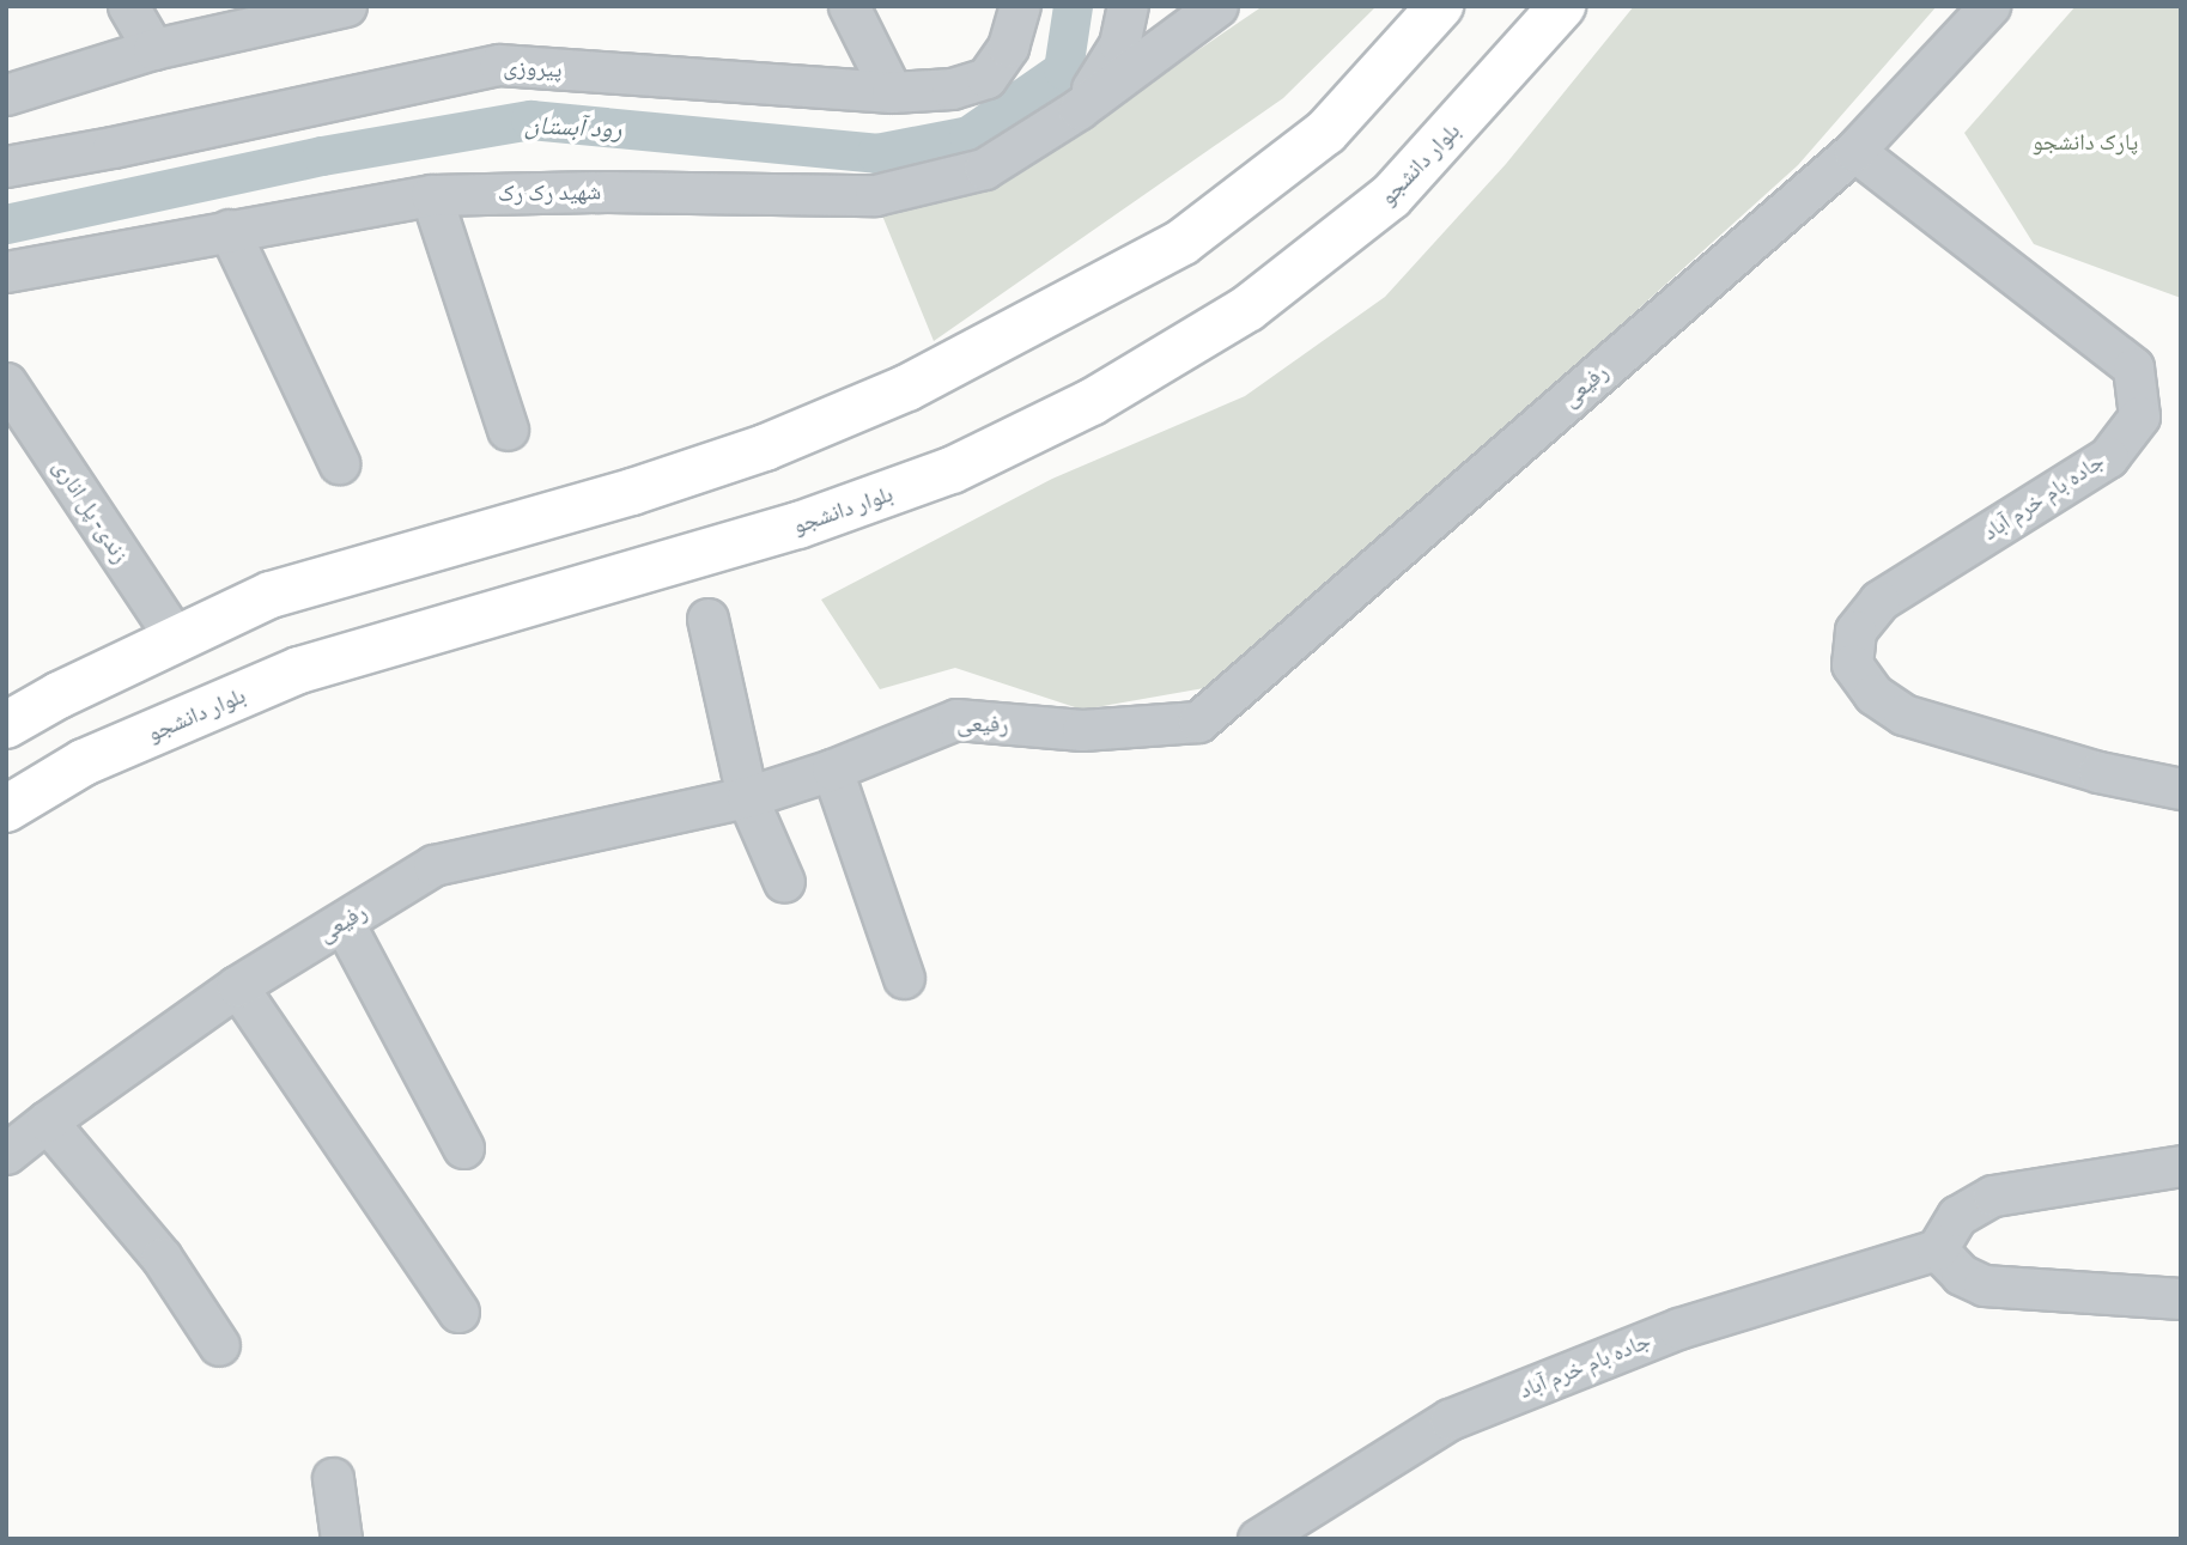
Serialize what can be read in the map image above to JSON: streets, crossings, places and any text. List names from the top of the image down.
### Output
{
  "streets": {
    "main road": ["بلوار دانشجو"],
    "street": [
      "پیروزی",
      "شهید رک رک",
      "رفیعی",
      "جاده بام خرم آباد",
      "زندی- پل اناری"
    ]
  },
  "crossings": [
    ["رفیعی", "جاده بام خرم آباد"]
  ],
  "water": ["رود آبستان"],
  "parks": ["پارک دانشجو"]
}
